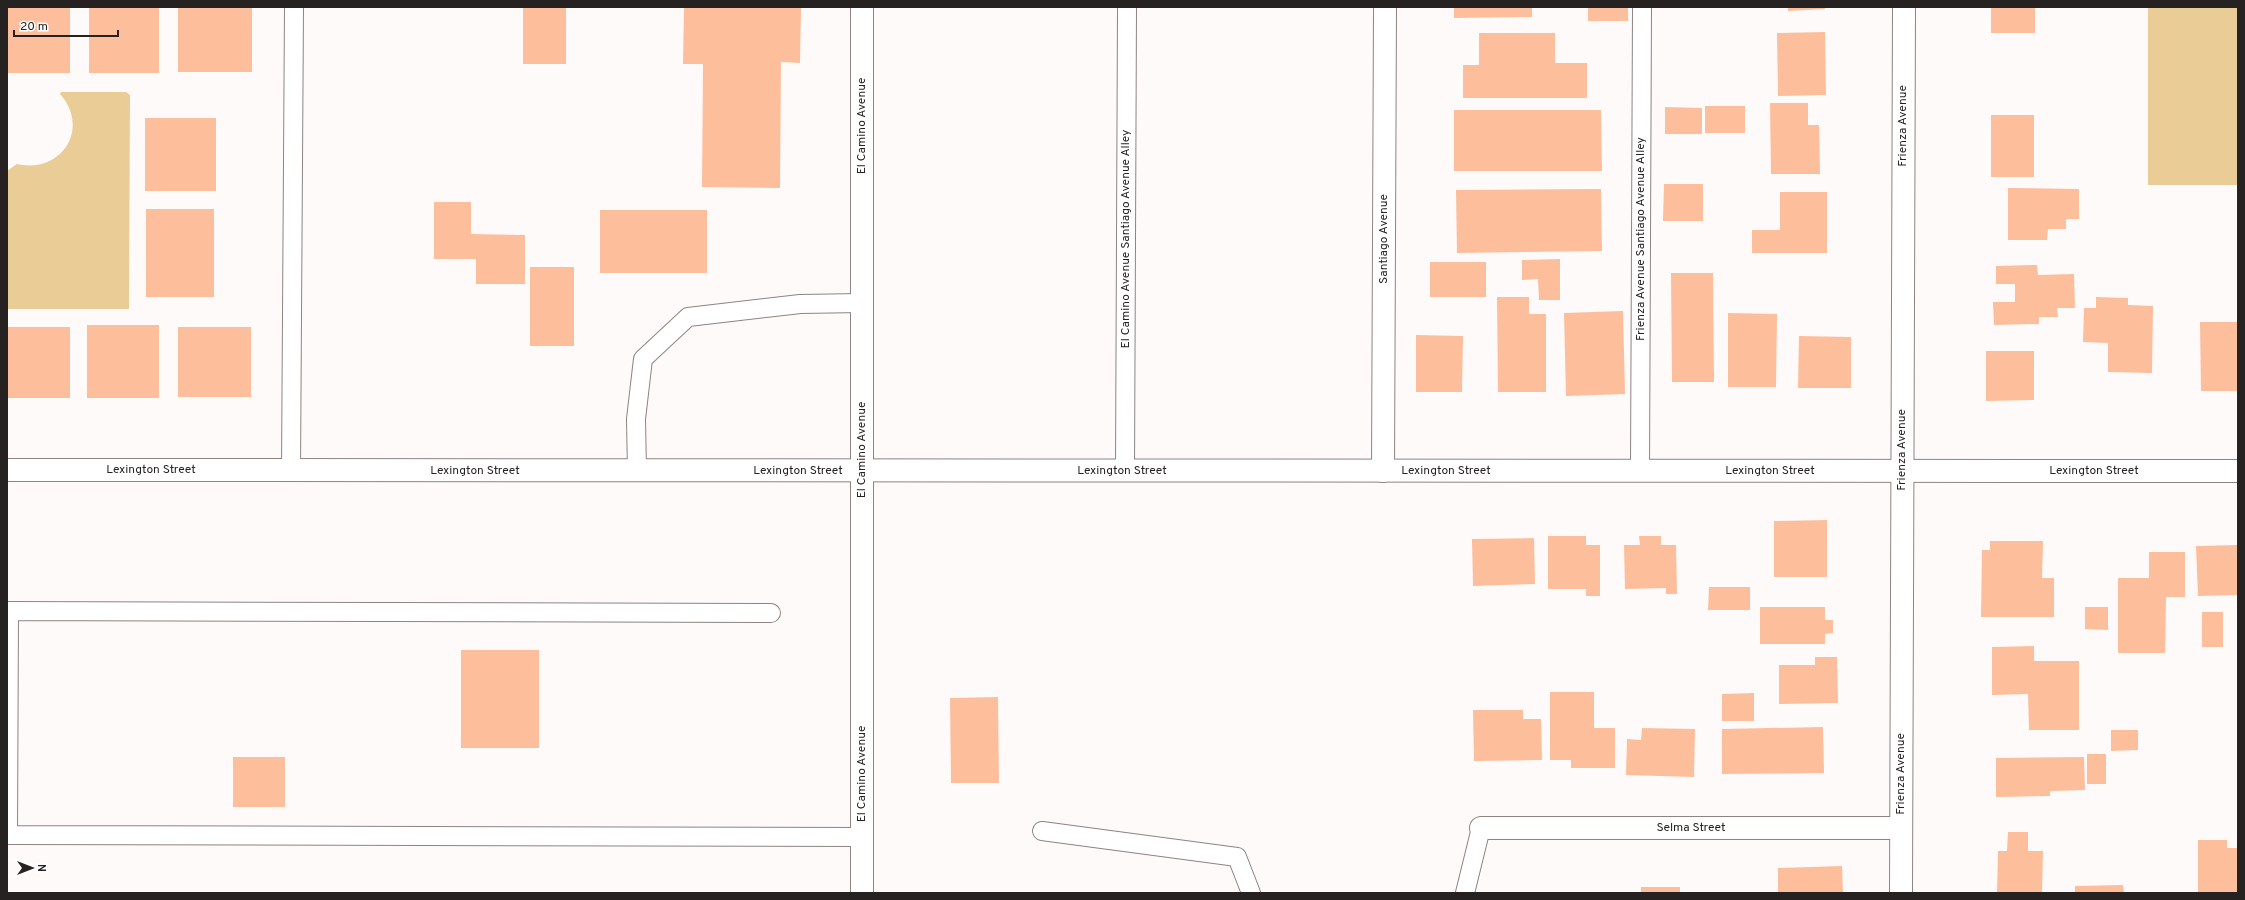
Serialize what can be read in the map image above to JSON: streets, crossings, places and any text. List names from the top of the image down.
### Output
{
  "streets": {
    "street": [
      "El Camino Avenue",
      "Frienza Avenue",
      "Santiago Avenue",
      "Lexington Street",
      "Selma Street"
    ],
    "lane": ["El Camino Avenue Santiago Avenue Alley", "Frienza Avenue Santiago Avenue Alley"]
  },
  "crossings": [
    ["El Camino Avenue", "Lexington Street"],
    ["Frienza Avenue", "Lexington Street"],
    ["Frienza Avenue", "Selma Street"],
    ["El Camino Avenue Santiago Avenue Alley", "Lexington Street"],
    ["Santiago Avenue", "Lexington Street"],
    ["Frienza Avenue Santiago Avenue Alley", "Lexington Street"]
  ],
  "scale_bar": "20 m",
  "north": "right"
}
